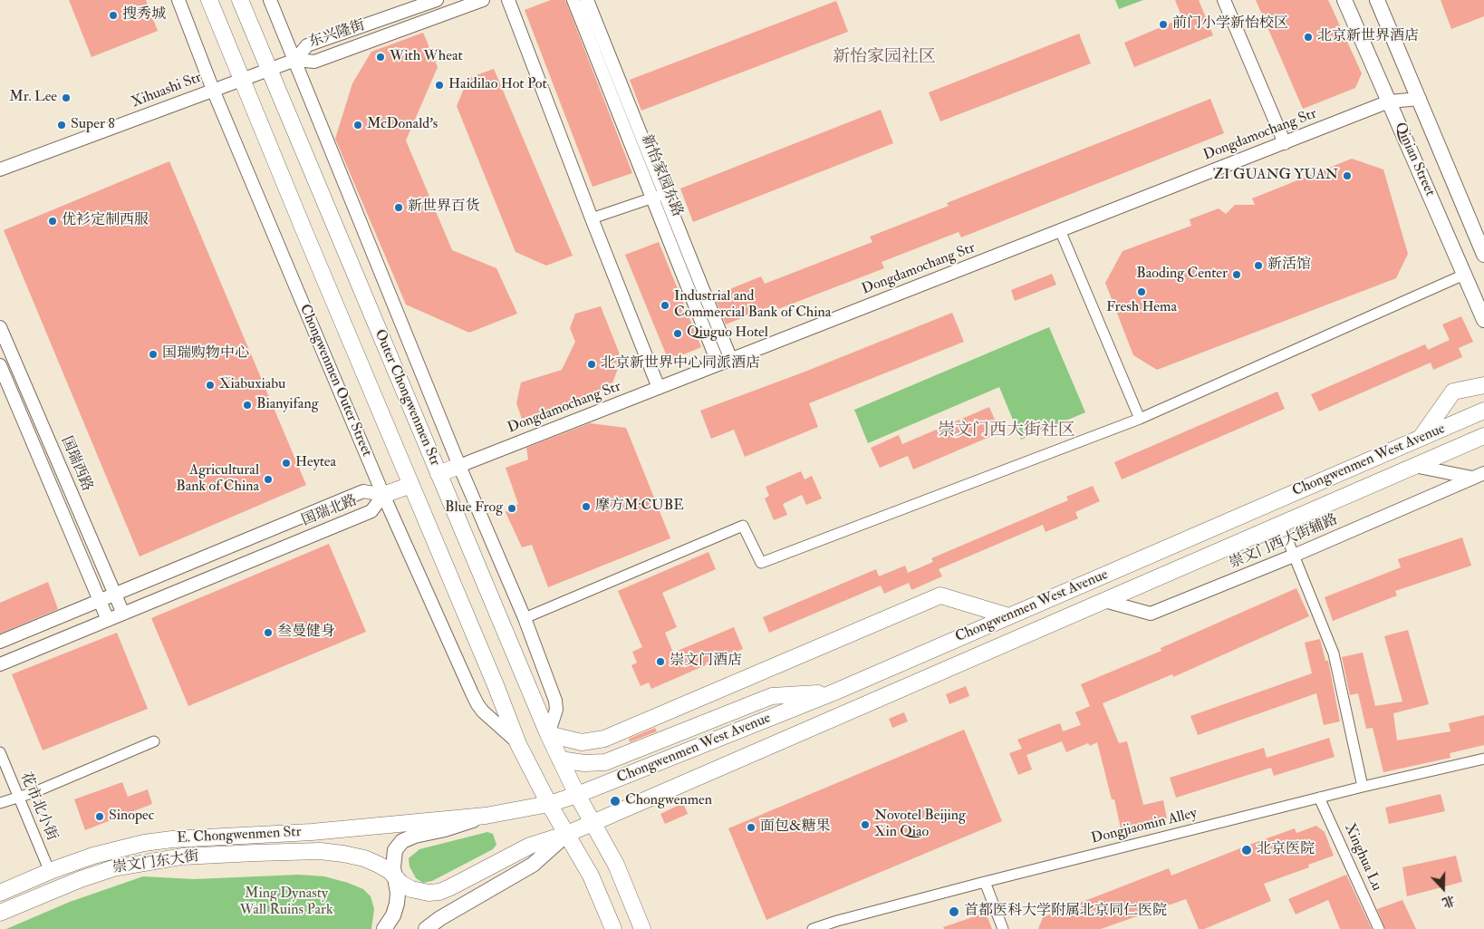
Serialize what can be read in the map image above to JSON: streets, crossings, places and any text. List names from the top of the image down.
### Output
{
  "streets": {
    "main road": [
      "Qinian Street",
      "Outer Chongwenmen Str",
      "Chongwenmen West Avenue",
      "E. Chongwenmen Str",
      "崇文门东大街"
    ],
    "street": [
      "东兴隆街",
      "Xihuashi Str",
      "Dongdamochang Str",
      "新怡家园东路",
      "Chongwenmen Outer Street",
      "国瑞西路",
      "国瑞北路",
      "崇文门西大街辅路",
      "花市北小街",
      "Dongjiaomin Alley",
      "Xinghua Lu"
    ]
  },
  "crossings": [
    ["东兴隆街", "Xihuashi Str"],
    ["Xihuashi Str", "Chongwenmen Outer Street"],
    ["Xihuashi Str", "Outer Chongwenmen Str"],
    ["Dongdamochang Str", "Qinian Street"],
    ["Dongdamochang Str", "新怡家园东路"],
    ["Chongwenmen Outer Street", "Outer Chongwenmen Str"],
    ["Chongwenmen Outer Street", "国瑞北路"],
    ["Outer Chongwenmen Str", "Chongwenmen West Avenue"],
    ["Outer Chongwenmen Str", "崇文门东大街"],
    ["Chongwenmen West Avenue", "崇文门西大街辅路"],
    ["Chongwenmen West Avenue", "崇文门东大街"],
    ["国瑞西路", "国瑞北路"],
    ["花市北小街", "E. Chongwenmen Str"],
    ["Dongjiaomin Alley", "Xinghua Lu"]
  ],
  "districts": ["新怡家园社区", "崇文门西大街社区"],
  "parks": ["Ming Dynasty Wall Ruins Park"],
  "places": [
    "搜秀城",
    "前门小学新怡校区",
    "北京新世界酒店",
    "With Wheat",
    "Haidilao Hot Pot",
    "Mr. Lee",
    "Super 8",
    "McDonald's",
    "ZI GUANG YUAN",
    "新世界百货",
    "优衫定制西服",
    "新活馆",
    "Baoding Center",
    "Fresh Hema",
    "Industrial and Commercial Bank of China",
    "Qiuguo Hotel",
    "国瑞购物中心",
    "北京新世界中心同派酒店",
    "Xiabuxiabu",
    "Bianyifang",
    "Heytea",
    "Agricultural Bank of China",
    "摩方M·CUBE",
    "Blue Frog",
    "叁曼健身",
    "崇文门酒店",
    "Chongwenmen",
    "Sinopec",
    "Novotel Beijing Xin Qiao",
    "面包&糖果",
    "北京医院",
    "首都医科大学附属北京同仁医院"
  ],
  "north": "bottom"
}
